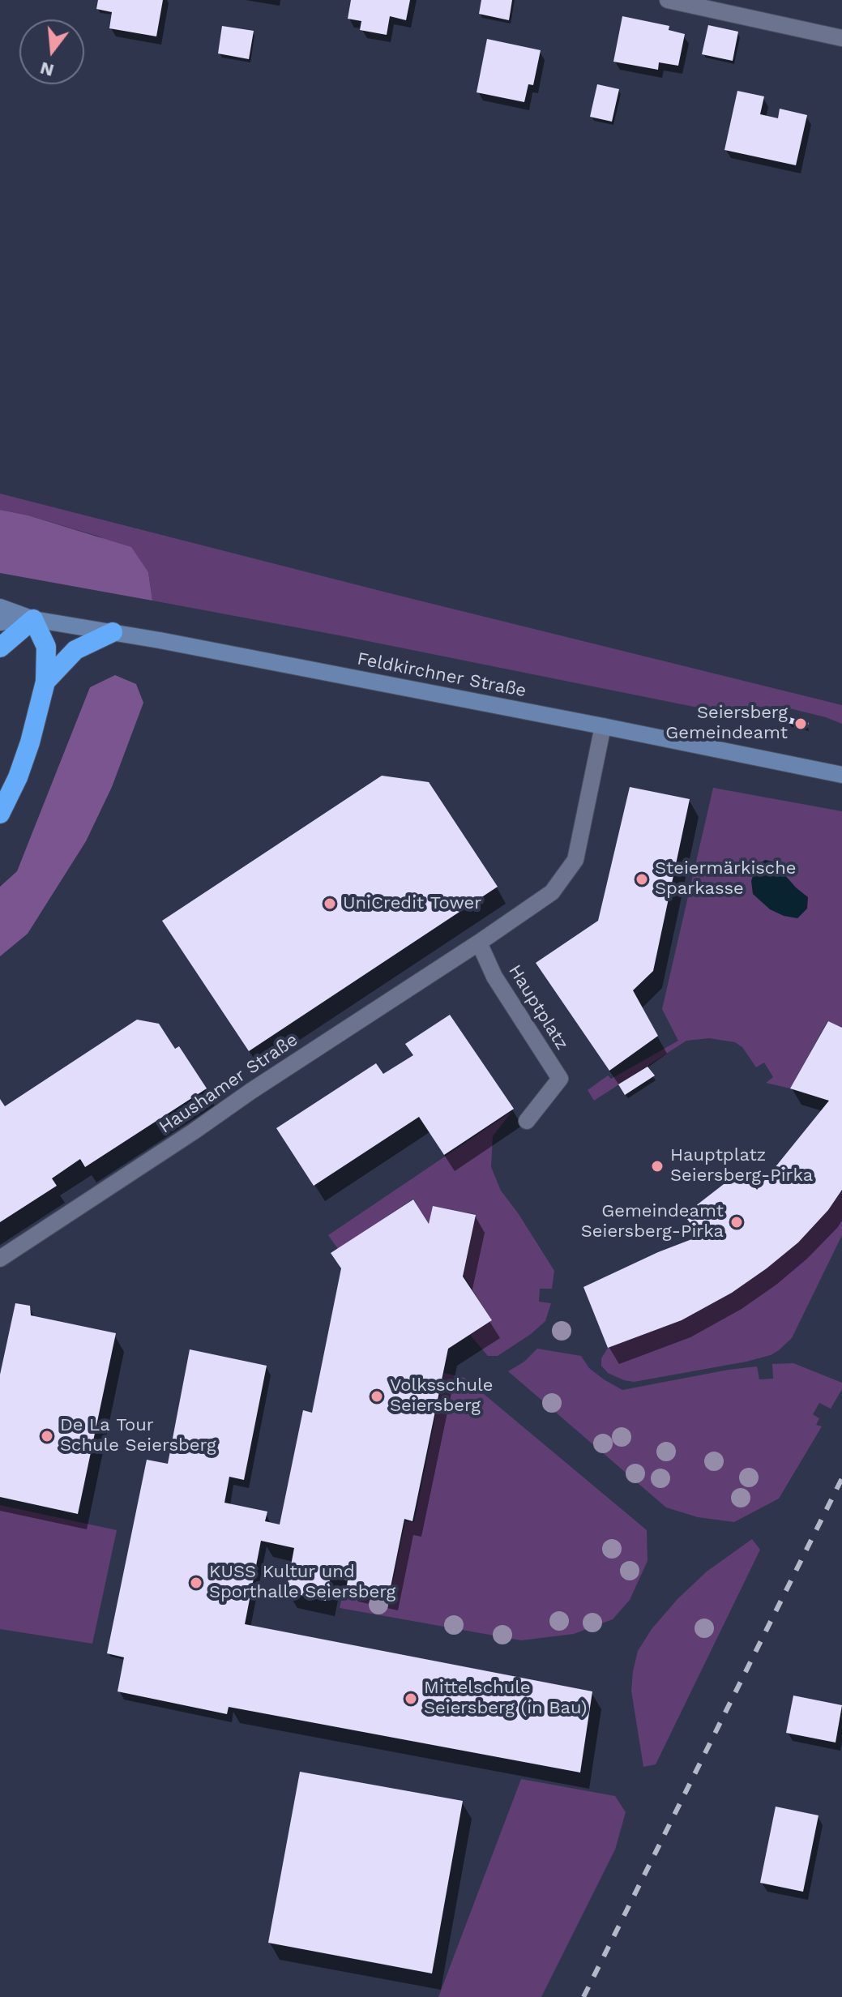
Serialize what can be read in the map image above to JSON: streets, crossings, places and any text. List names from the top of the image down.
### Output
{
  "streets": {
    "main road": ["Feldkirchner Straße"],
    "street": ["Hauptplatz", "Haushamer Straße"]
  },
  "crossings": [
    ["Feldkirchner Straße", "Haushamer Straße"],
    ["Hauptplatz", "Haushamer Straße"]
  ],
  "places": [
    "Seiersberg Gemeindeamt",
    "Steiermärkische Sparkasse",
    "UniCredit Tower",
    "Hauptplatz Seiersberg-Pirka",
    "Gemeindeamt Seiersberg-Pirka",
    "Volksschule Seiersberg",
    "De La Tour Schule Seiersberg",
    "KUSS Kultur und Sporthalle Seiersberg",
    "Mittelschule Seiersberg (in Bau)"
  ],
  "north": "bottom"
}
